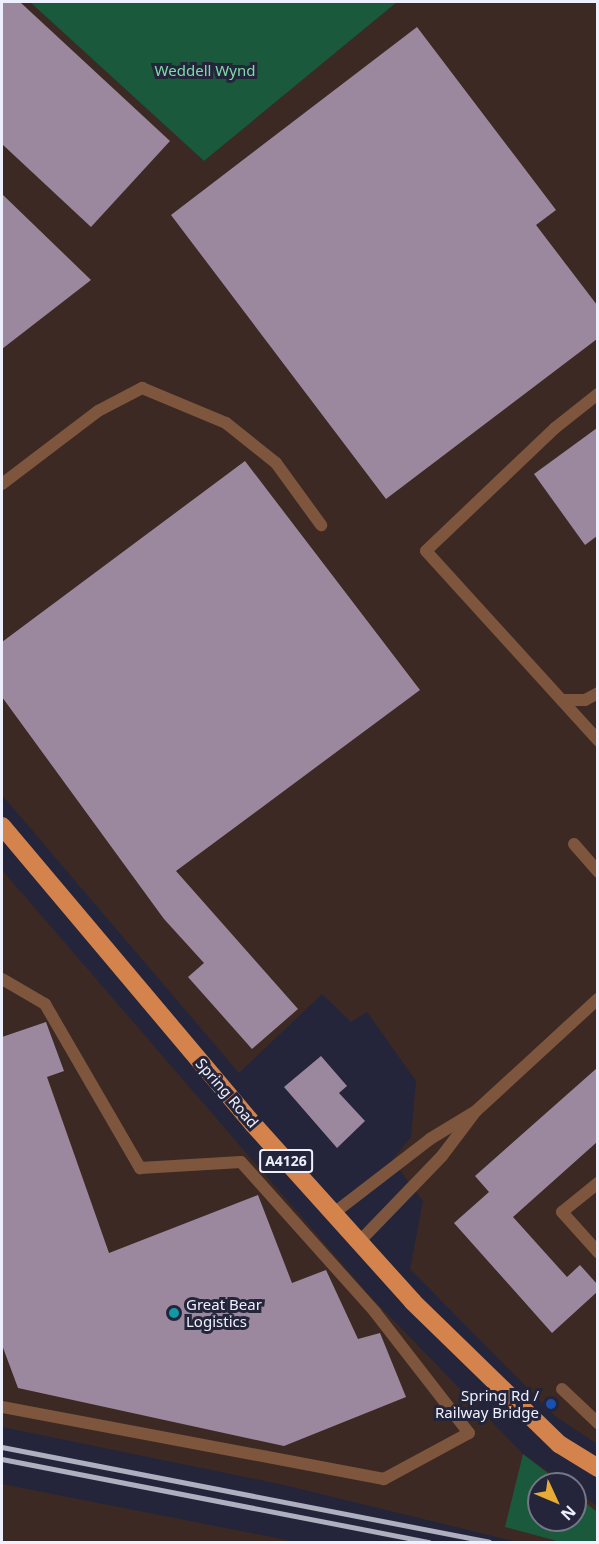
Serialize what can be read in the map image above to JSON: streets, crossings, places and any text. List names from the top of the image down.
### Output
{
  "streets": {
    "main road": ["Spring Road", "A4126"]
  },
  "parks": ["Weddell Wynd"],
  "places": ["Great Bear Logistics", "Spring Rd / Railway Bridge"],
  "north": "bottom right"
}
